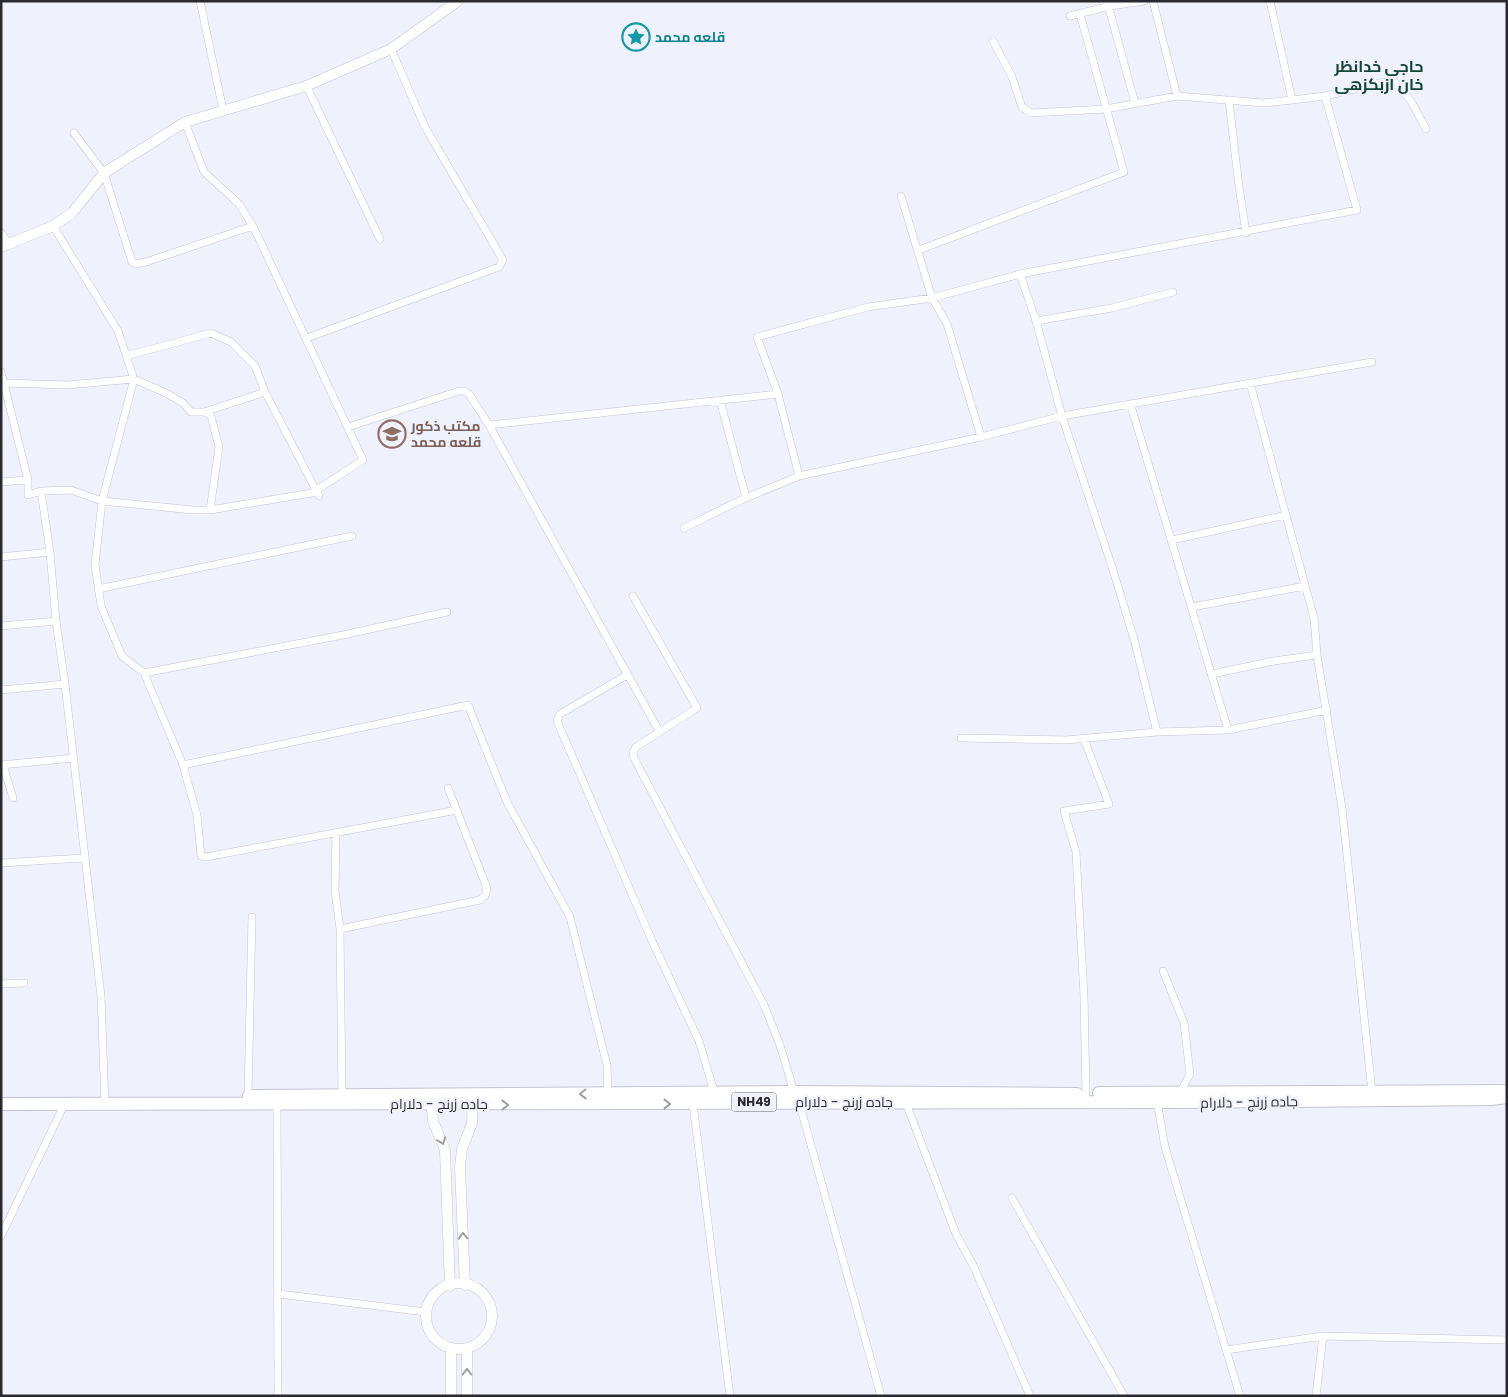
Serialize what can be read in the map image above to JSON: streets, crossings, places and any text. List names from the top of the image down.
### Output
{
  "streets": {
    "highway": ["NH49", "جاده زرنج - دلارام"]
  },
  "districts": ["حاجی خدانظر خان ازبکزهی"],
  "places": {
    "place": ["قلعه محمد"],
    "school or university": ["مکتب ذکور قلعه محمد"]
  }
}
